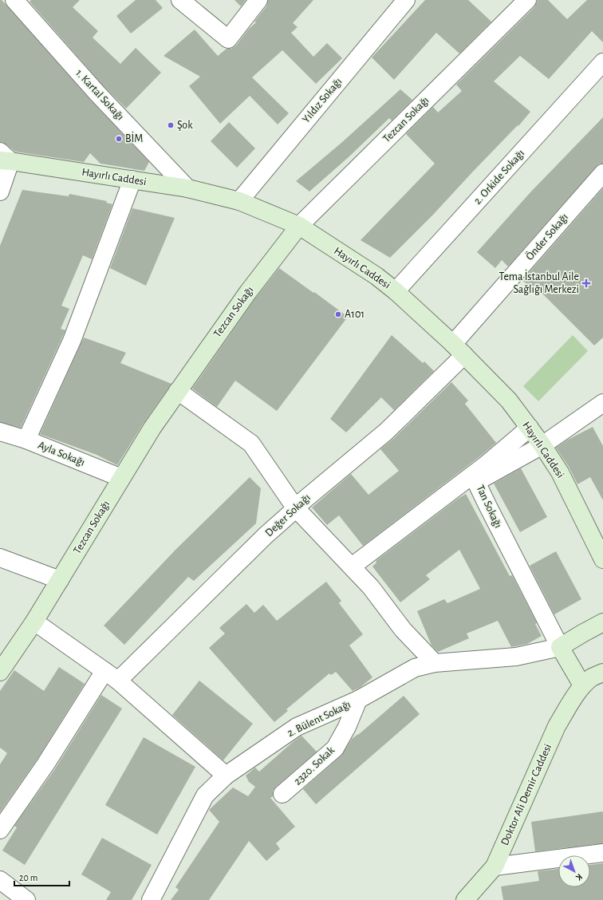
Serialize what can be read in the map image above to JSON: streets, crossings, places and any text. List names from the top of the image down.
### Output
{
  "streets": {
    "street": [
      "1. Kartal Sokağı",
      "Yıldız Sokağı",
      "Tezcan Sokağı",
      "Hayırlı Caddesi",
      "2. Orkide Sokağı",
      "Önder Sokağı",
      "Ayla Sokağı",
      "Tan Sokağı",
      "Değer Sokağı",
      "2. Bülent Sokağı",
      "2320. Sokak",
      "Doktor Ali Demir Caddesi"
    ]
  },
  "crossings": [
    ["1. Kartal Sokağı", "Hayırlı Caddesi"],
    ["Yıldız Sokağı", "Hayırlı Caddesi"],
    ["Tezcan Sokağı", "Hayırlı Caddesi"],
    ["Tezcan Sokağı", "Ayla Sokağı"],
    ["Hayırlı Caddesi", "2. Orkide Sokağı"],
    ["Hayırlı Caddesi", "Önder Sokağı"],
    ["Hayırlı Caddesi", "Tan Sokağı"],
    ["Hayırlı Caddesi", "Değer Sokağı"],
    ["Önder Sokağı", "Değer Sokağı"],
    ["Tan Sokağı", "2. Bülent Sokağı"],
    ["2. Bülent Sokağı", "2320. Sokak"]
  ],
  "places": {
    "other": ["Şok", "BİM", "A101"],
    "health": ["Tema İstanbul Aile Sağlığı Merkezi"]
  },
  "scale_bar": "20 m",
  "north": "bottom right"
}
